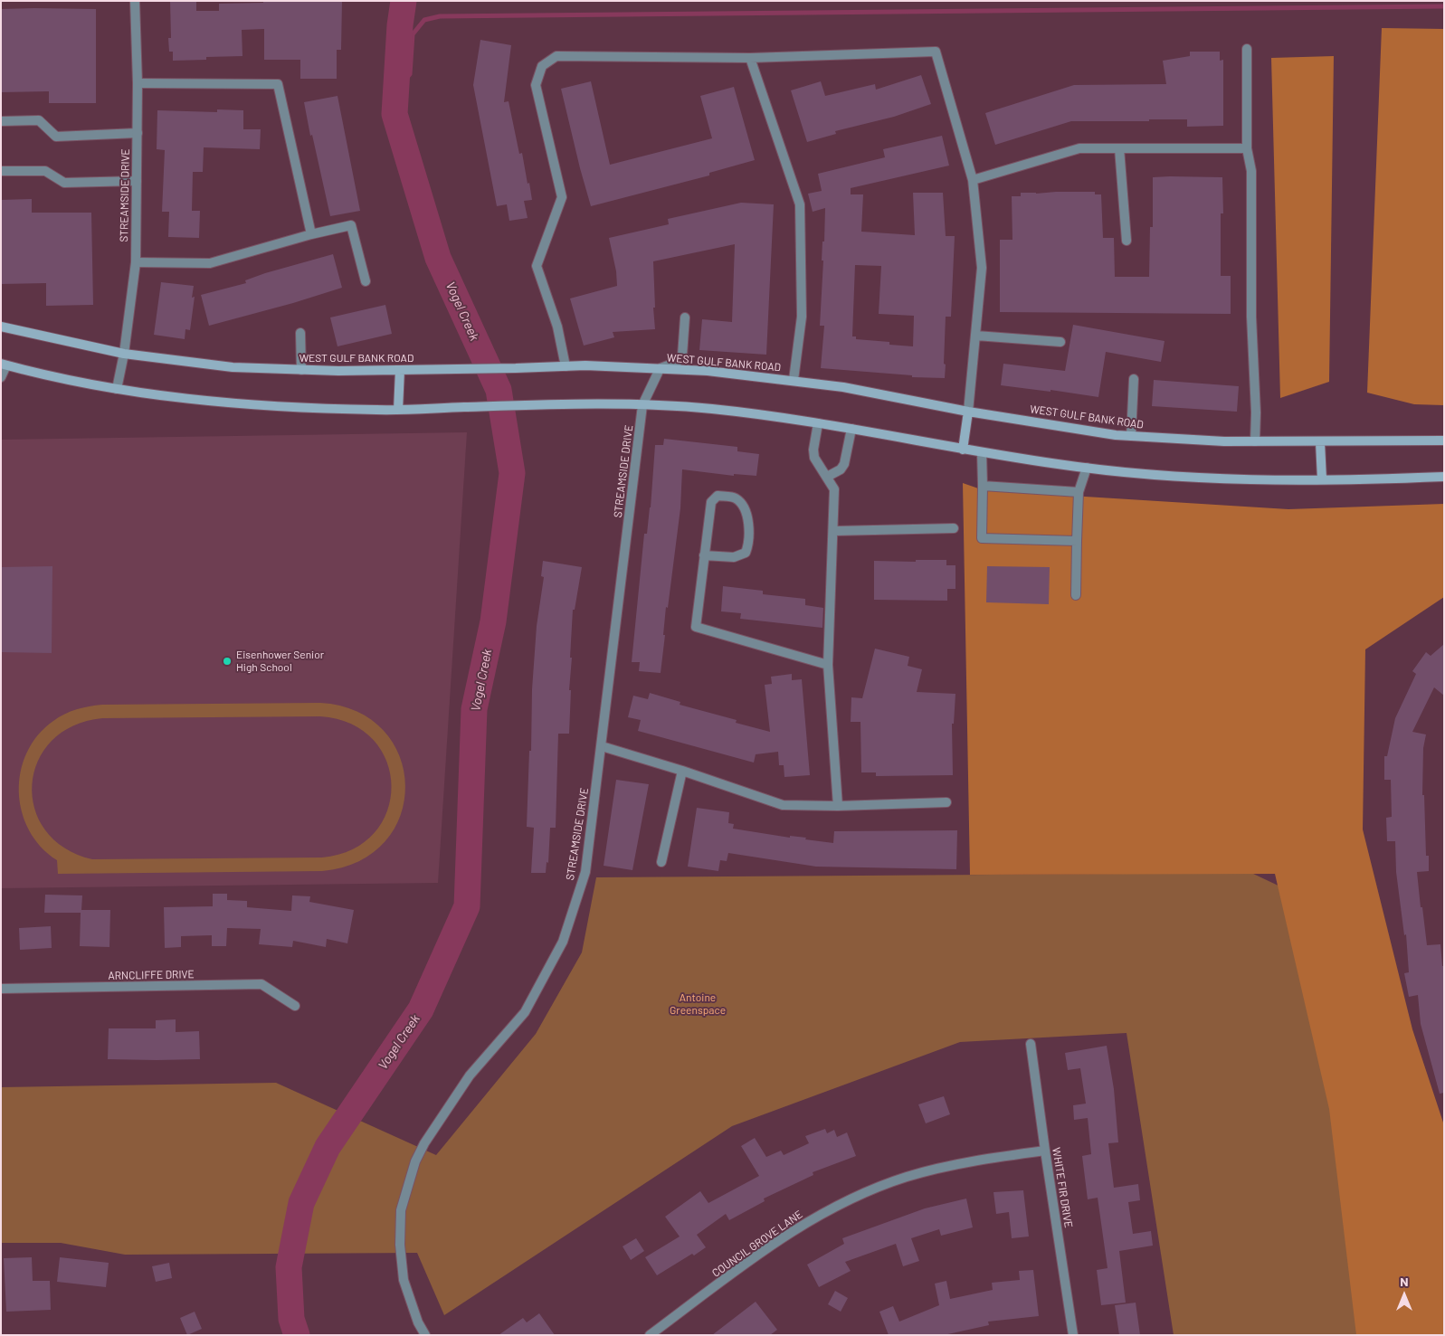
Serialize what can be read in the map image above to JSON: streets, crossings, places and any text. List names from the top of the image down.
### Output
{
  "streets": {
    "main road": ["WEST GULF BANK ROAD"],
    "street": [
      "STREAMSIDE DRIVE",
      "ARNCLIFFE DRIVE",
      "WHITE FIR DRIVE",
      "COUNCIL GROVE LANE"
    ]
  },
  "crossings": [
    ["STREAMSIDE DRIVE", "WEST GULF BANK ROAD"],
    ["WHITE FIR DRIVE", "COUNCIL GROVE LANE"]
  ],
  "water": ["Vogel Creek"],
  "parks": ["Antoine Greenspace"],
  "places": ["Eisenhower Senior High School"],
  "north": "top"
}
